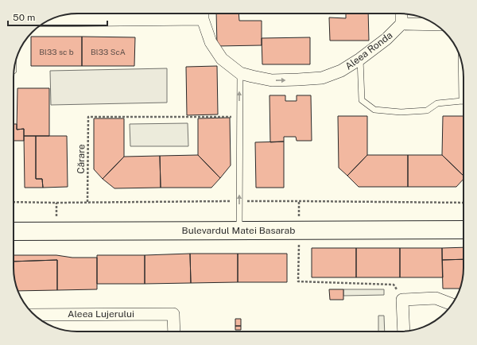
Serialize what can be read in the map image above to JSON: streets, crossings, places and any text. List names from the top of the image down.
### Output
{
  "streets": {
    "main road": ["Bulevardul Matei Basarab"],
    "street": ["Aleea Ronda", "Aleea Lujerului"],
    "path": ["Cărare"]
  },
  "one_way": ["Aleea Ronda"],
  "house_numbers": ["Bl33 sc b", "Bl33 ScA"],
  "scale_bar": "50 m"
}
